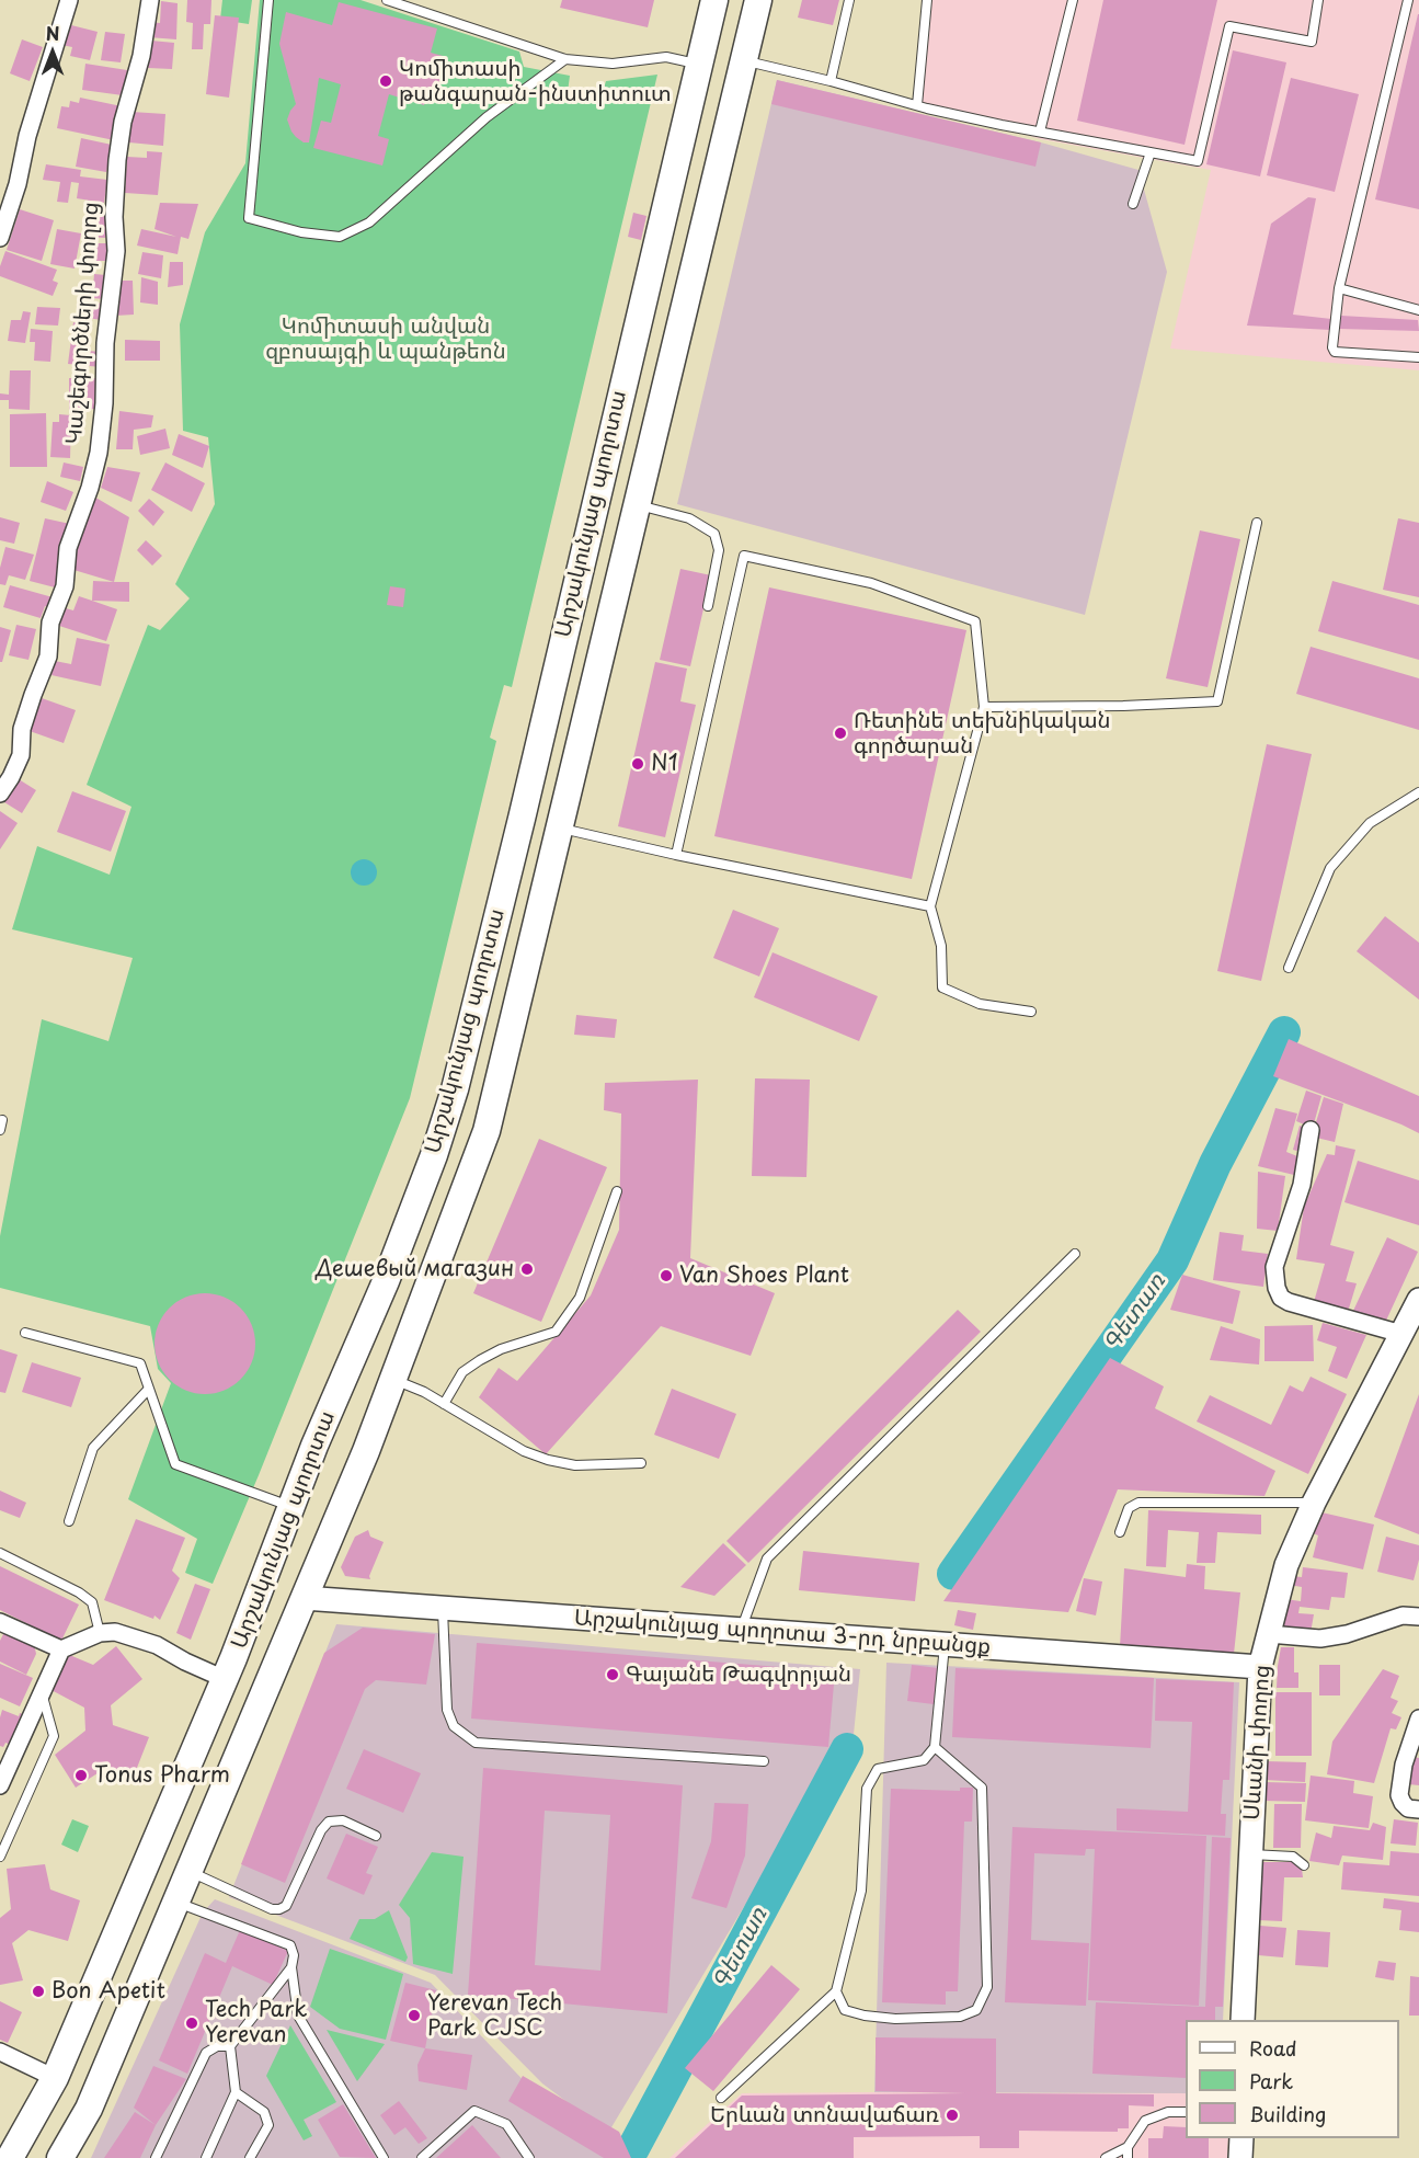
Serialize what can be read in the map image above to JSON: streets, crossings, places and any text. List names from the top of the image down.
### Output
{
  "streets": {
    "main road": ["Արշակունյաց պողոտա"],
    "street": ["Կաշեգործների փողոց", "Արշակունյաց պողոտա 3-րդ նրբանցք", "Սևանի փողոց"]
  },
  "crossings": [
    ["Արշակունյաց պողոտա", "Արշակունյաց պողոտա 3-րդ նրբանցք"],
    ["Արշակունյաց պողոտա 3-րդ նրբանցք", "Սևանի փողոց"]
  ],
  "water": ["Գետառ"],
  "parks": ["Կոմիտասի անվան զբոսայգի և պանթեոն"],
  "places": [
    "Կոմիտասի թանգարան-ինստիտուտ",
    "Ռետինե տեխնիկական գործարան",
    "N1",
    "Дешевый магазин",
    "Van Shoes Plant",
    "Գայանե Թագվորյան",
    "Tonus Pharm",
    "Bon Apetit",
    "Yerevan Tech Park CJSC",
    "Tech Park Yerevan",
    "Երևան տոնավաճառ"
  ],
  "legend": ["Road", "Park", "Building"],
  "north": "top"
}
